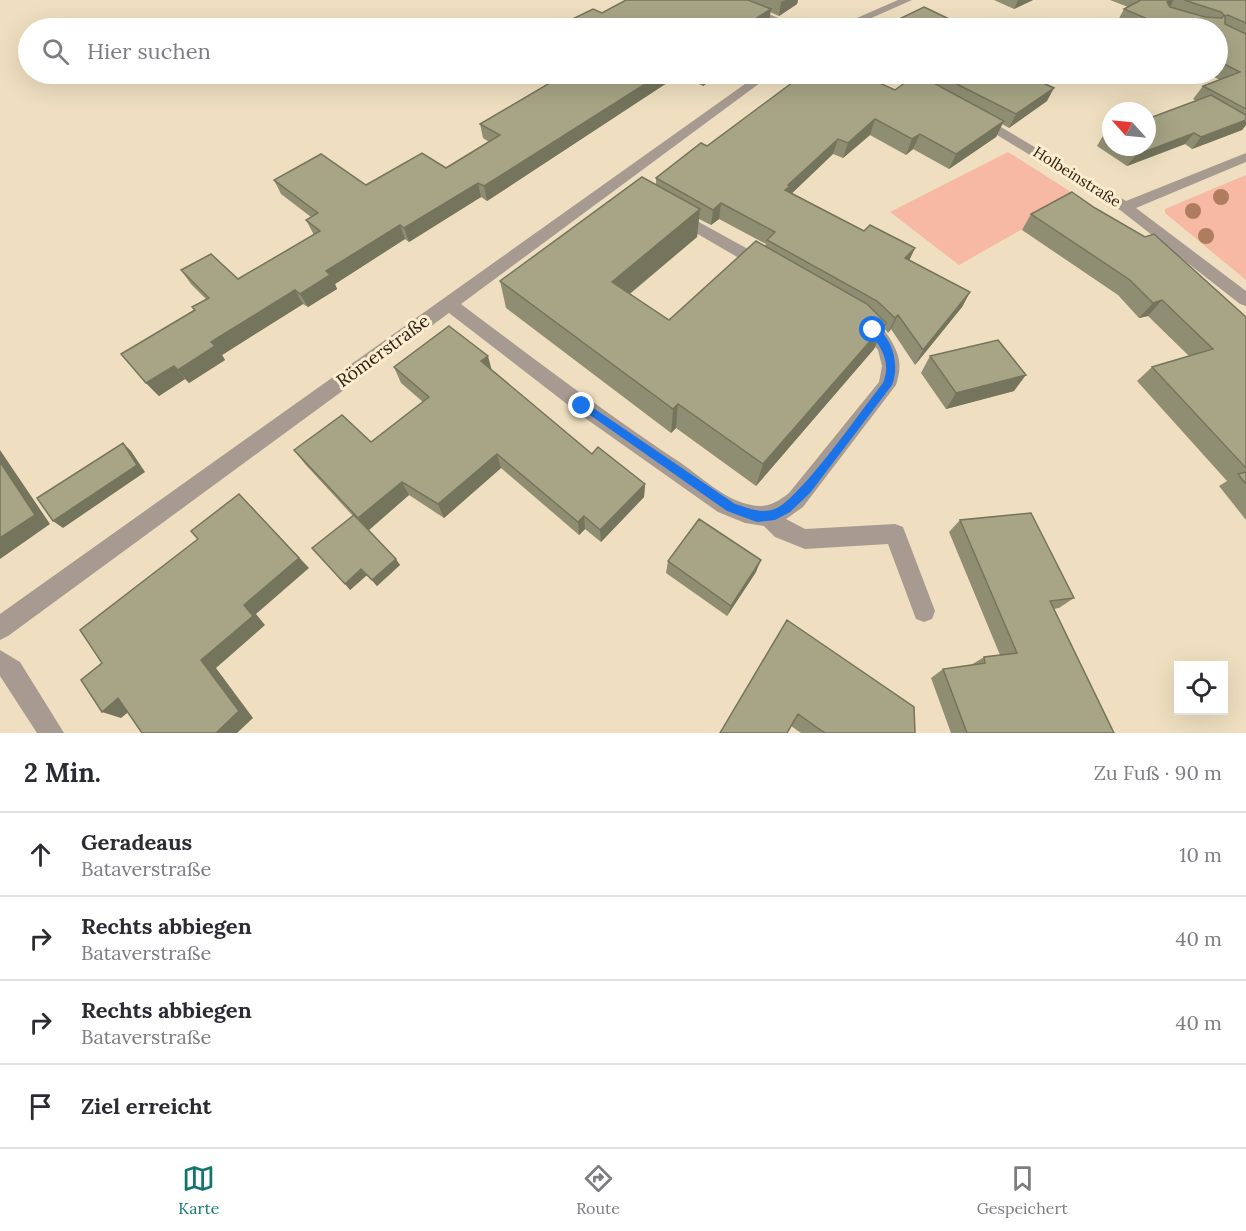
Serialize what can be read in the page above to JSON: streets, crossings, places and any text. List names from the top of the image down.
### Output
{
  "streets": {
    "street": ["Holbeinstraße", "Römerstraße"]
  },
  "north": "top left",
  "page": {
    "search": "Hier suchen",
    "heading": ["2 Min.", "Zu Fuß · 90 m"],
    "list": [
      ["Geradeaus", "Bataverstraße", "10 m"],
      ["Rechts abbiegen", "Bataverstraße", "40 m"],
      ["Rechts abbiegen", "Bataverstraße", "40 m"],
      "Ziel erreicht"
    ],
    "nav": ["Karte", "Route", "Gespeichert"]
  }
}
